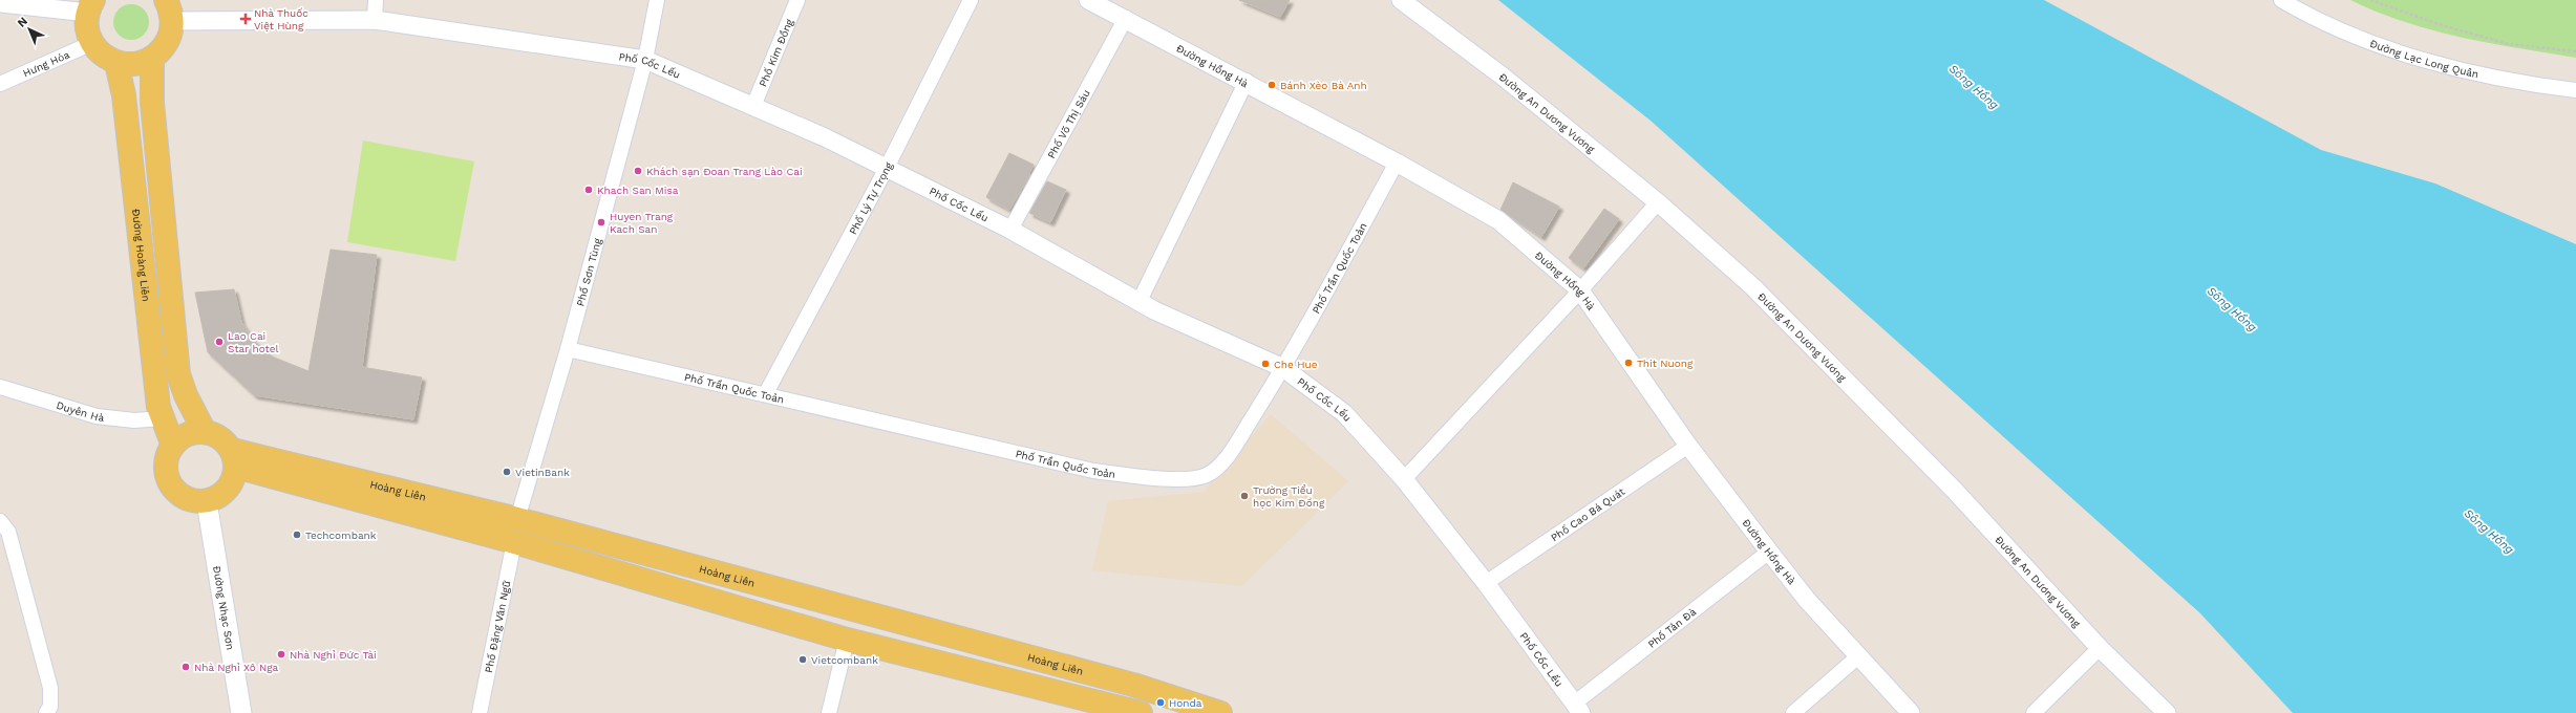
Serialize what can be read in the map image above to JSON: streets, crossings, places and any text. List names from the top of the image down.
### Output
{
  "streets": {
    "main road": ["Đường Hoàng Liên", "Hoàng Liên", "Đường Nhạc Sơn"],
    "street": [
      "Phố Kim Đồng",
      "Đường Lạc Long Quân",
      "Hưng Hóa",
      "Đường Hồng Hà",
      "Phố Cốc Lếu",
      "Đường An Dương Vương",
      "Phố Võ Thị Sáu",
      "Phố Lý Tự Trọng",
      "Phố Trần Quốc Toản",
      "Phố Sơn Tùng",
      "Duyên Hà",
      "Phố Cao Bá Quát",
      "Phố Đặng Văn Ngữ",
      "Phố Tản Đà"
    ]
  },
  "crossings": [
    ["Phố Kim Đồng", "Phố Cốc Lếu"],
    ["Đường Hồng Hà", "Phố Võ Thị Sáu"],
    ["Đường Hồng Hà", "Phố Trần Quốc Toản"],
    ["Đường Hồng Hà", "Phố Cao Bá Quát"],
    ["Đường Hồng Hà", "Phố Tản Đà"],
    ["Phố Cốc Lếu", "Phố Võ Thị Sáu"],
    ["Phố Cốc Lếu", "Phố Lý Tự Trọng"],
    ["Phố Cốc Lếu", "Phố Trần Quốc Toản"],
    ["Phố Cốc Lếu", "Phố Sơn Tùng"],
    ["Phố Cốc Lếu", "Phố Cao Bá Quát"],
    ["Phố Cốc Lếu", "Phố Tản Đà"],
    ["Phố Lý Tự Trọng", "Phố Trần Quốc Toản"],
    ["Đường Hoàng Liên", "Duyên Hà"],
    ["Đường Hoàng Liên", "Hoàng Liên"],
    ["Đường Hoàng Liên", "Đường Nhạc Sơn"],
    ["Phố Trần Quốc Toản", "Phố Sơn Tùng"],
    ["Phố Sơn Tùng", "Hoàng Liên"],
    ["Hoàng Liên", "Đường Nhạc Sơn"],
    ["Hoàng Liên", "Phố Đặng Văn Ngữ"]
  ],
  "water": ["Sông Hồng"],
  "places": {
    "health": ["Nhà Thuốc Việt Hùng"],
    "other": [
      "Bánh Xèo Bà Anh",
      "Khách sạn Đoan Trang Lào Cai",
      "Khach San Misa",
      "Huyen Trang Kach San",
      "Lao Cai Star hotel",
      "Thit Nuong",
      "Che Hue",
      "VietinBank",
      "Trường Tiểu học Kim Đồng",
      "Techcombank",
      "Nhà Nghỉ Đức Tài",
      "Vietcombank",
      "Nhà Nghỉ Xô Nga",
      "Honda"
    ]
  },
  "north": "top left"
}
